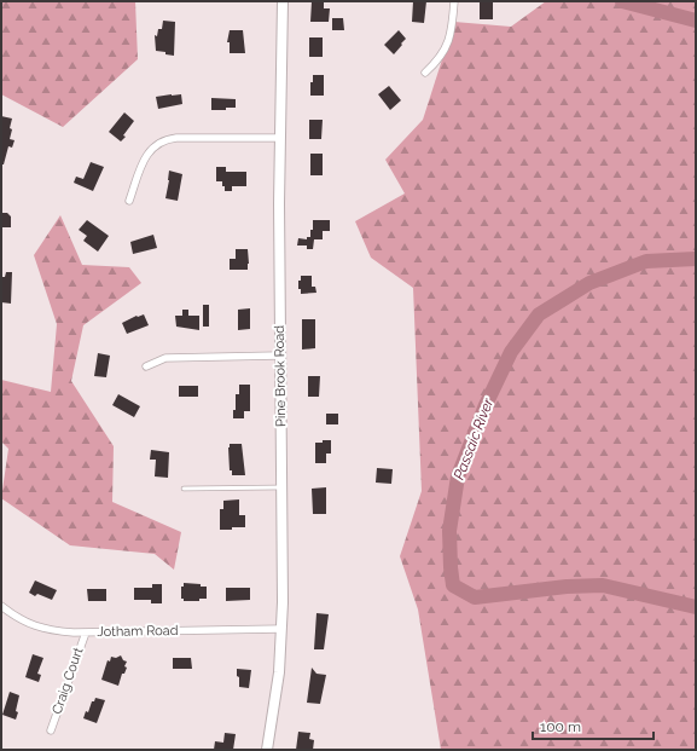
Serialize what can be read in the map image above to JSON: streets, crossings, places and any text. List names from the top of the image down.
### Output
{
  "streets": {
    "street": ["Pine Brook Road", "Jotham Road", "Craig Court"]
  },
  "crossings": [
    ["Pine Brook Road", "Jotham Road"],
    ["Jotham Road", "Craig Court"]
  ],
  "water": ["Passaic River"],
  "scale_bar": "100 m"
}
